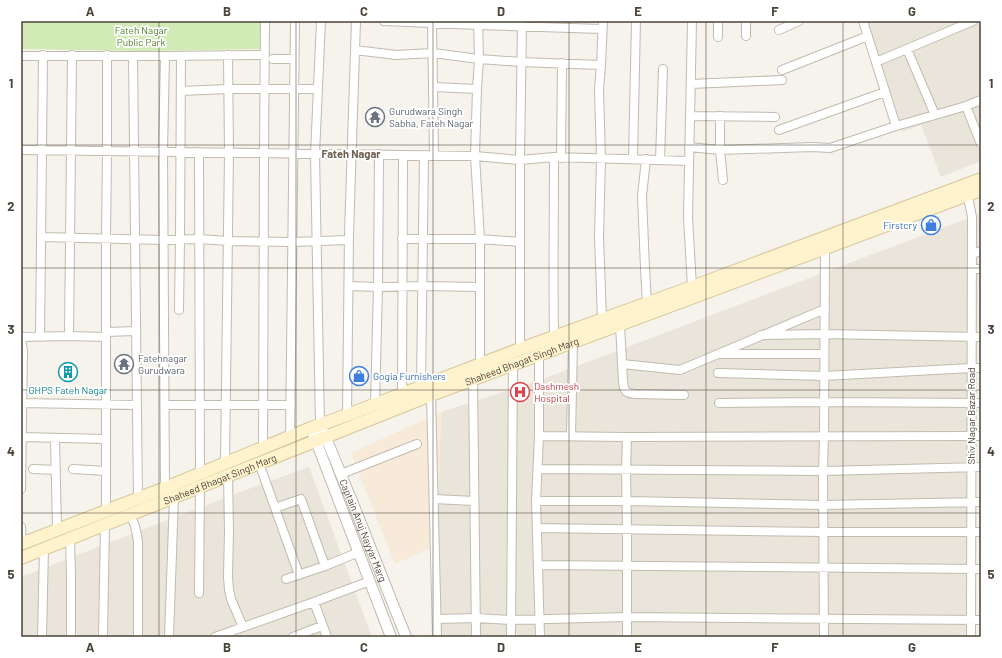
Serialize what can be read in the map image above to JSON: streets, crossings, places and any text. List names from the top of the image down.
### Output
{
  "streets": {
    "main road": ["Shaheed Bhagat Singh Marg"],
    "street": ["Shiv Nagar Bazar Road", "Captain Anuj Nayyar Marg"]
  },
  "crossings": [
    ["Shaheed Bhagat Singh Marg", "Shiv Nagar Bazar Road"],
    ["Shaheed Bhagat Singh Marg", "Captain Anuj Nayyar Marg"]
  ],
  "districts": ["Fateh Nagar"],
  "parks": ["Fateh Nagar Public Park"],
  "places": {
    "temple": ["Gurudwara Singh Sabha, Fateh Nagar", "Fatehnagar Gurudwara"],
    "shop": ["Firstcry", "Gogia Furnishers"],
    "building": ["GHPS Fateh Nagar"],
    "hospital": ["Dashmesh Hospital"]
  },
  "grid": {
    "columns": [
      "A",
      "B",
      "C",
      "D",
      "E",
      "F",
      "G"
    ],
    "rows": [
      "1",
      "2",
      "3",
      "4",
      "5"
    ]
  }
}
